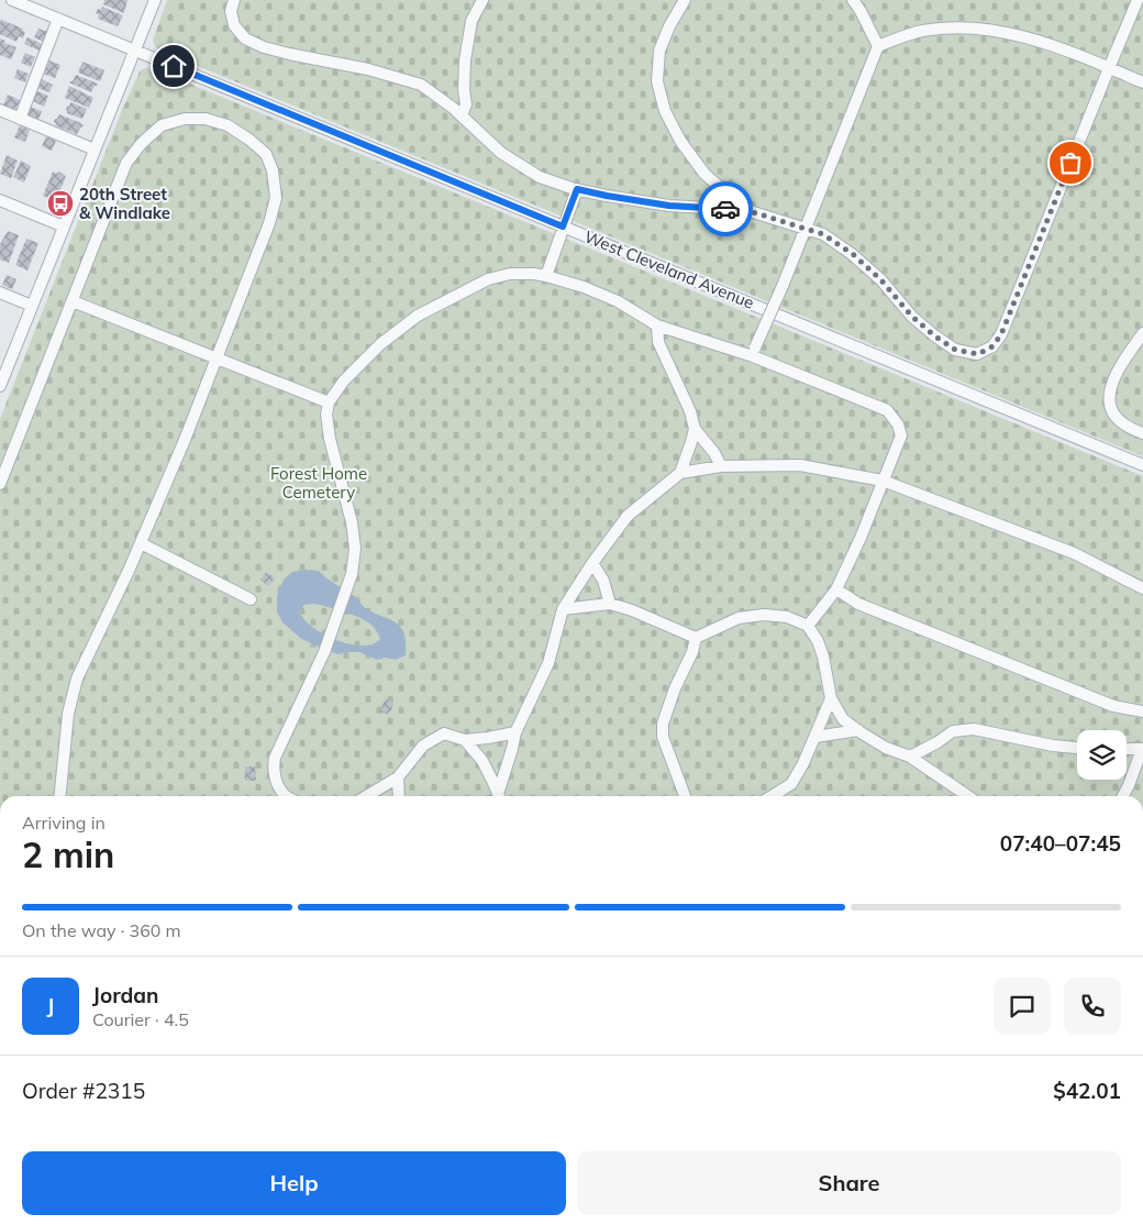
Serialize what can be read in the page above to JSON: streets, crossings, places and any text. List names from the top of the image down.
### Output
{
  "streets": {
    "street": ["West Cleveland Avenue"]
  },
  "parks": ["Forest Home Cemetery"],
  "places": {
    "bus stop": ["20th Street & Windlake"]
  },
  "page": {
    "heading": ["2 min", "Arriving in", "07:40–07:45"],
    "panel": [
      "Jordan",
      "Courier · 4.5",
      "Order #2315",
      "$42.01"
    ],
    "bar": "On the way · 360 m",
    "round": "J",
    "buttons": ["Help", "Share"]
  }
}
